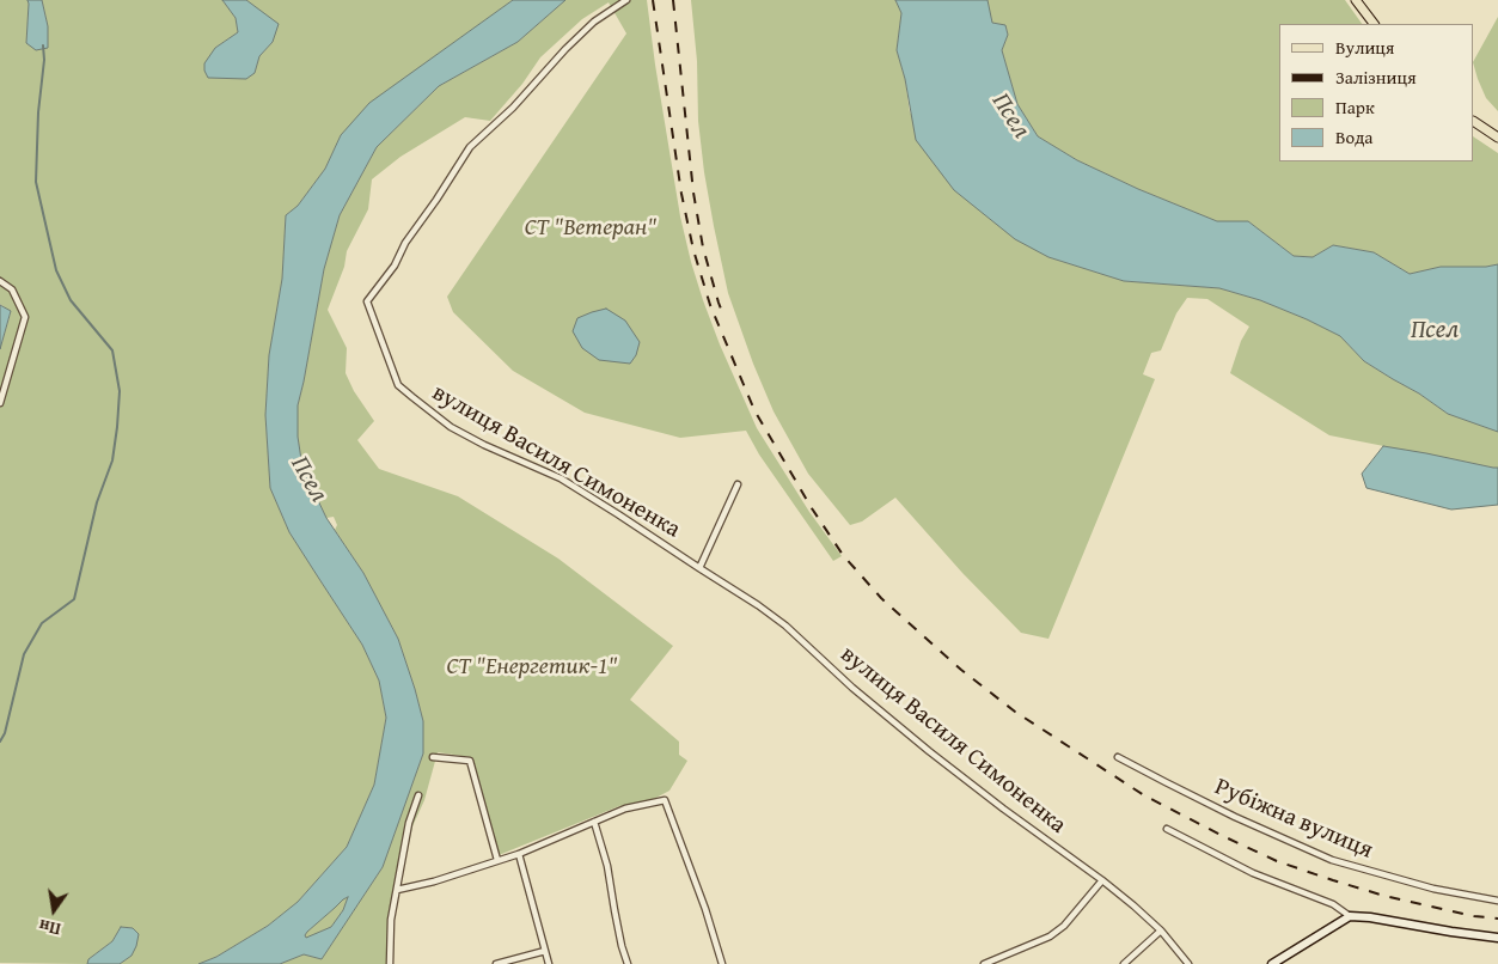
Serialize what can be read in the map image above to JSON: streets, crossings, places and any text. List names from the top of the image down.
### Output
{
  "streets": {
    "street": ["вулиця Василя Симоненка", "Рубіжна вулиця"]
  },
  "water": ["Псел"],
  "parks": ["СТ \"Ветеран\"", "СТ \"Енергетик-1\""],
  "legend": [
    "Вулиця",
    "Залізниця",
    "Парк",
    "Вода"
  ],
  "north": "bottom"
}
